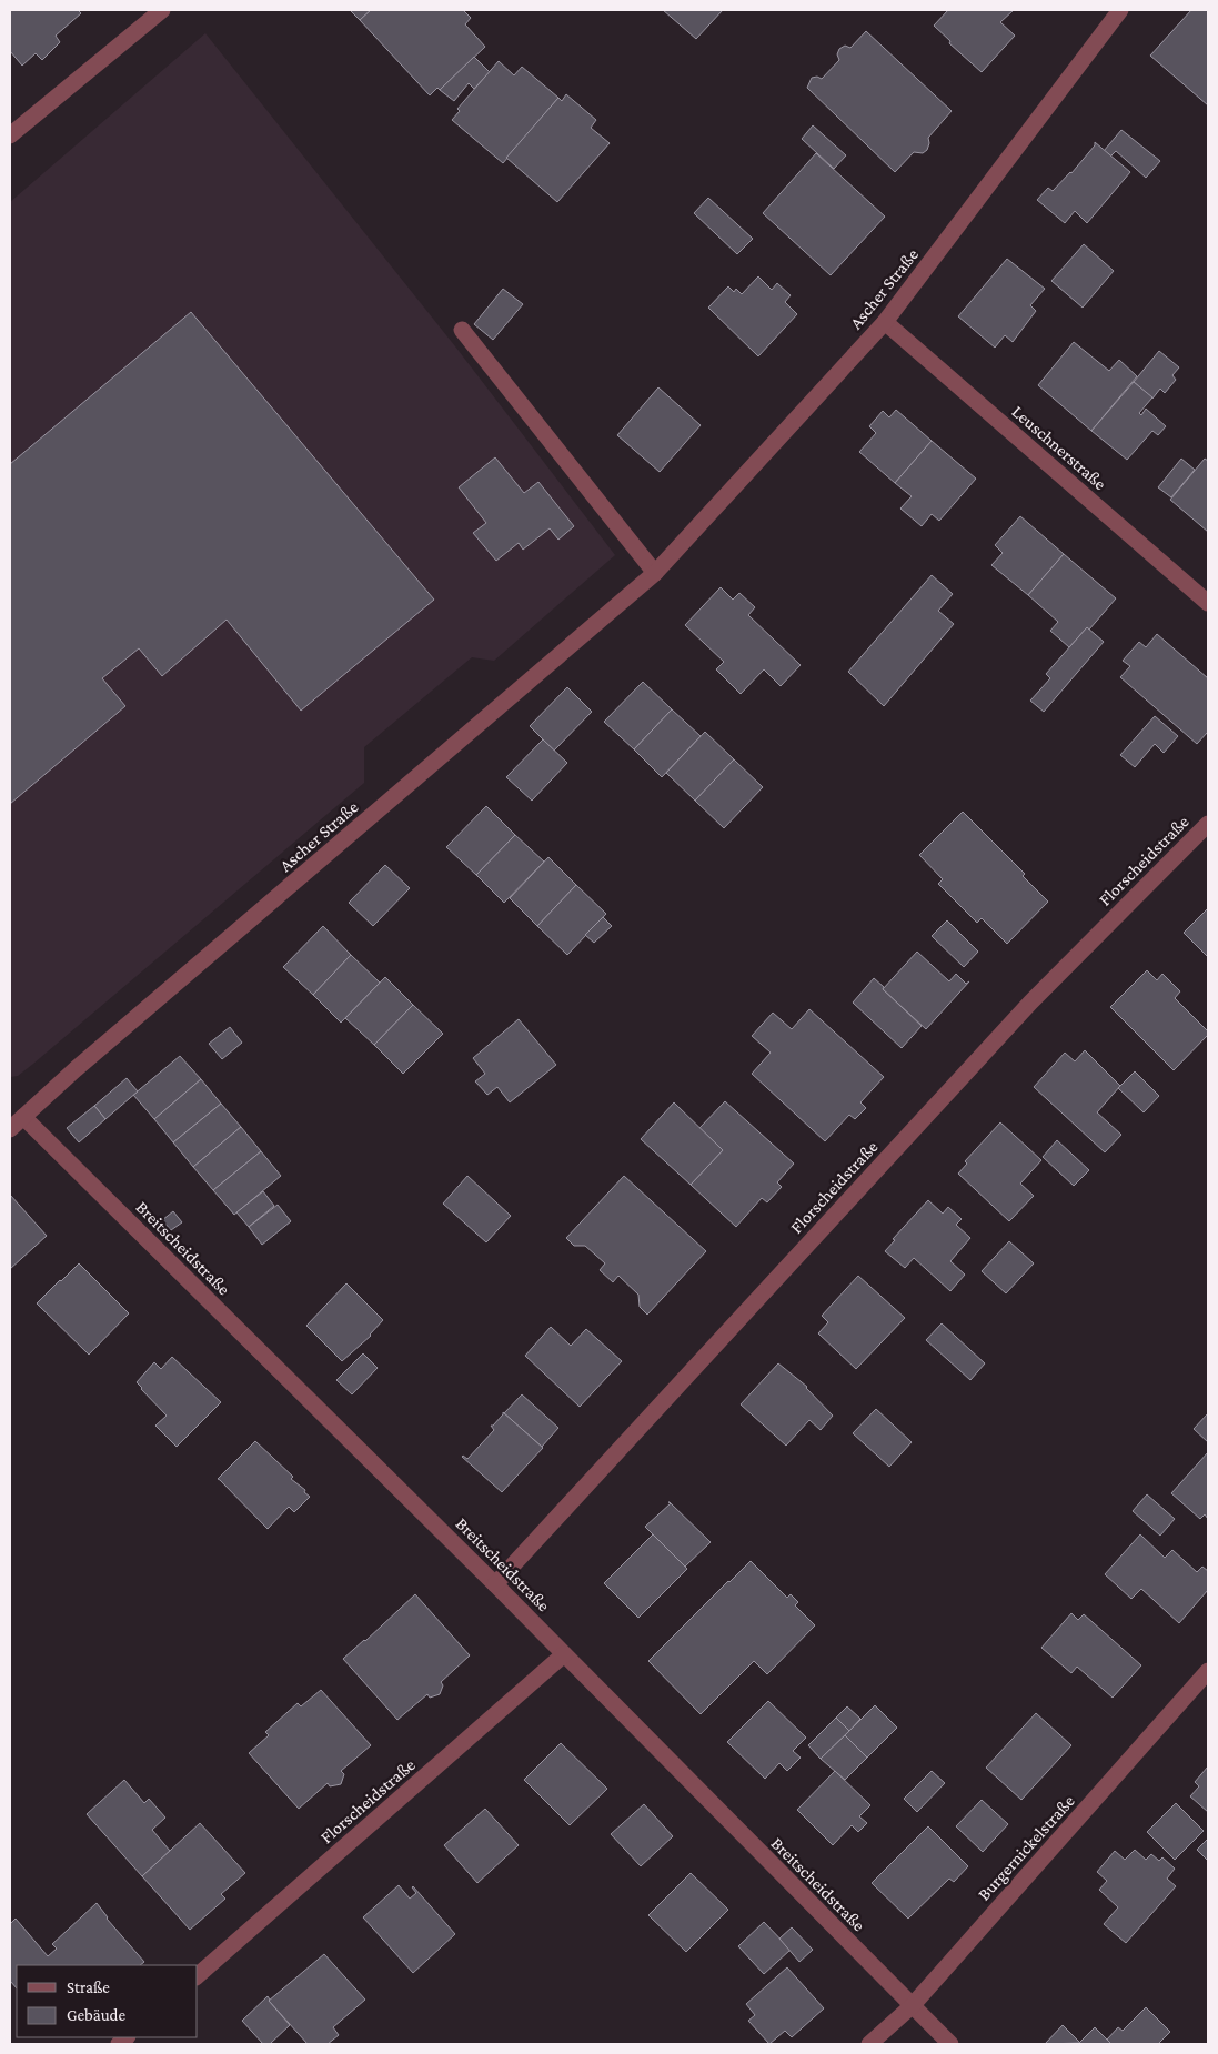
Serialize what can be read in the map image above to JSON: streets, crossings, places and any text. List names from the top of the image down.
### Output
{
  "streets": {
    "street": [
      "Ascher Straße",
      "Leuschnerstraße",
      "Florscheidstraße",
      "Breitscheidstraße",
      "Burgernickelstraße"
    ]
  },
  "crossings": [
    ["Ascher Straße", "Leuschnerstraße"],
    ["Ascher Straße", "Breitscheidstraße"],
    ["Florscheidstraße", "Breitscheidstraße"],
    ["Breitscheidstraße", "Burgernickelstraße"]
  ],
  "legend": ["Straße", "Gebäude"]
}
